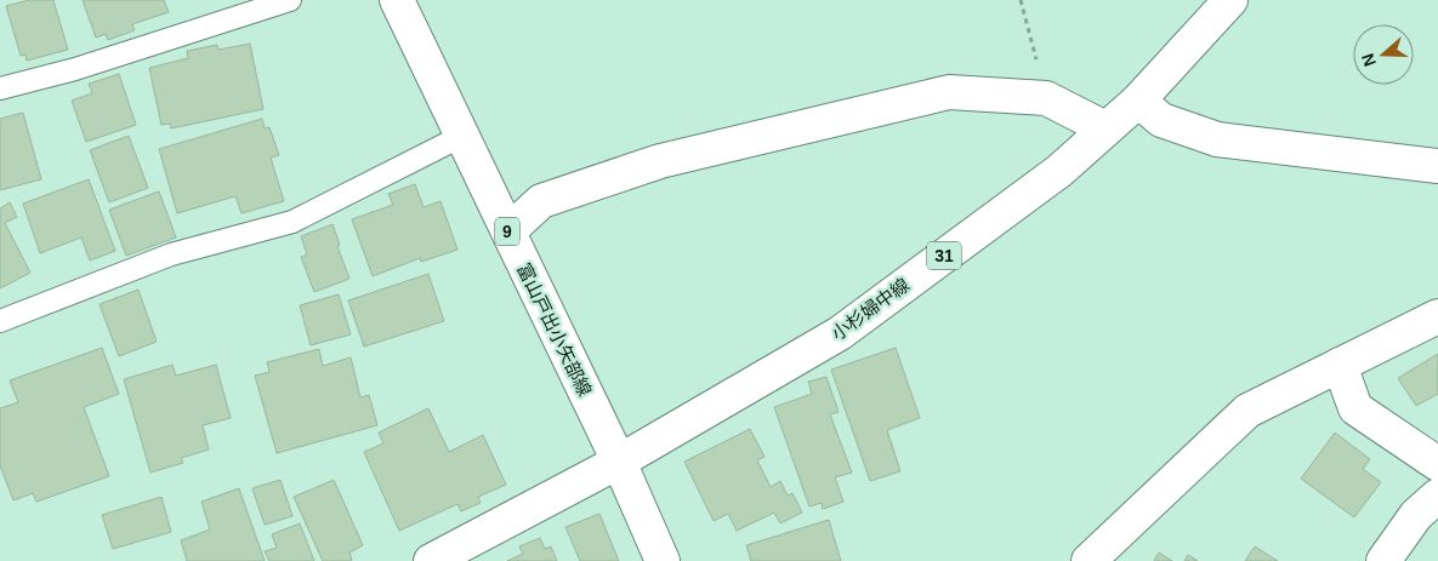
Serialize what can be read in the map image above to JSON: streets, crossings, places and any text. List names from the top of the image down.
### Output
{
  "streets": {
    "street": [
      "9",
      "31",
      "小杉婦中線",
      "富山戸出小矢部線"
    ]
  },
  "crossings": [
    ["小杉婦中線", "富山戸出小矢部線"]
  ],
  "north": "left"
}
